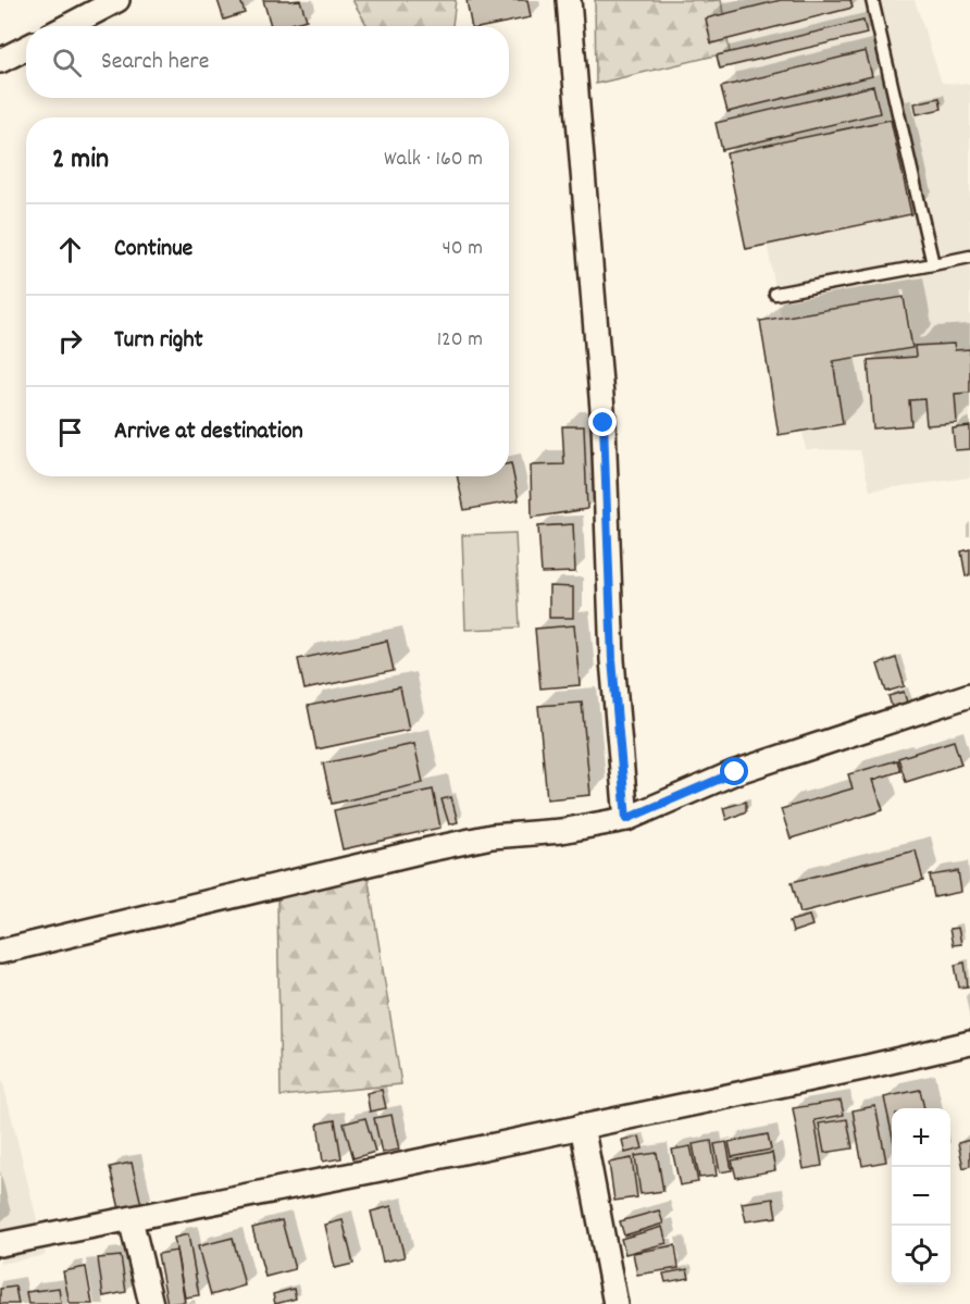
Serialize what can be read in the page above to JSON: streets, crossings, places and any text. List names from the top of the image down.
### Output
{
  "page": {
    "search": "Search here",
    "heading": ["2 min", "Walk · 160 m"],
    "list": [
      ["Continue", "40 m"],
      ["Turn right", "120 m"],
      "Arrive at destination"
    ],
    "map_buttons": ["+", "−"]
  }
}
